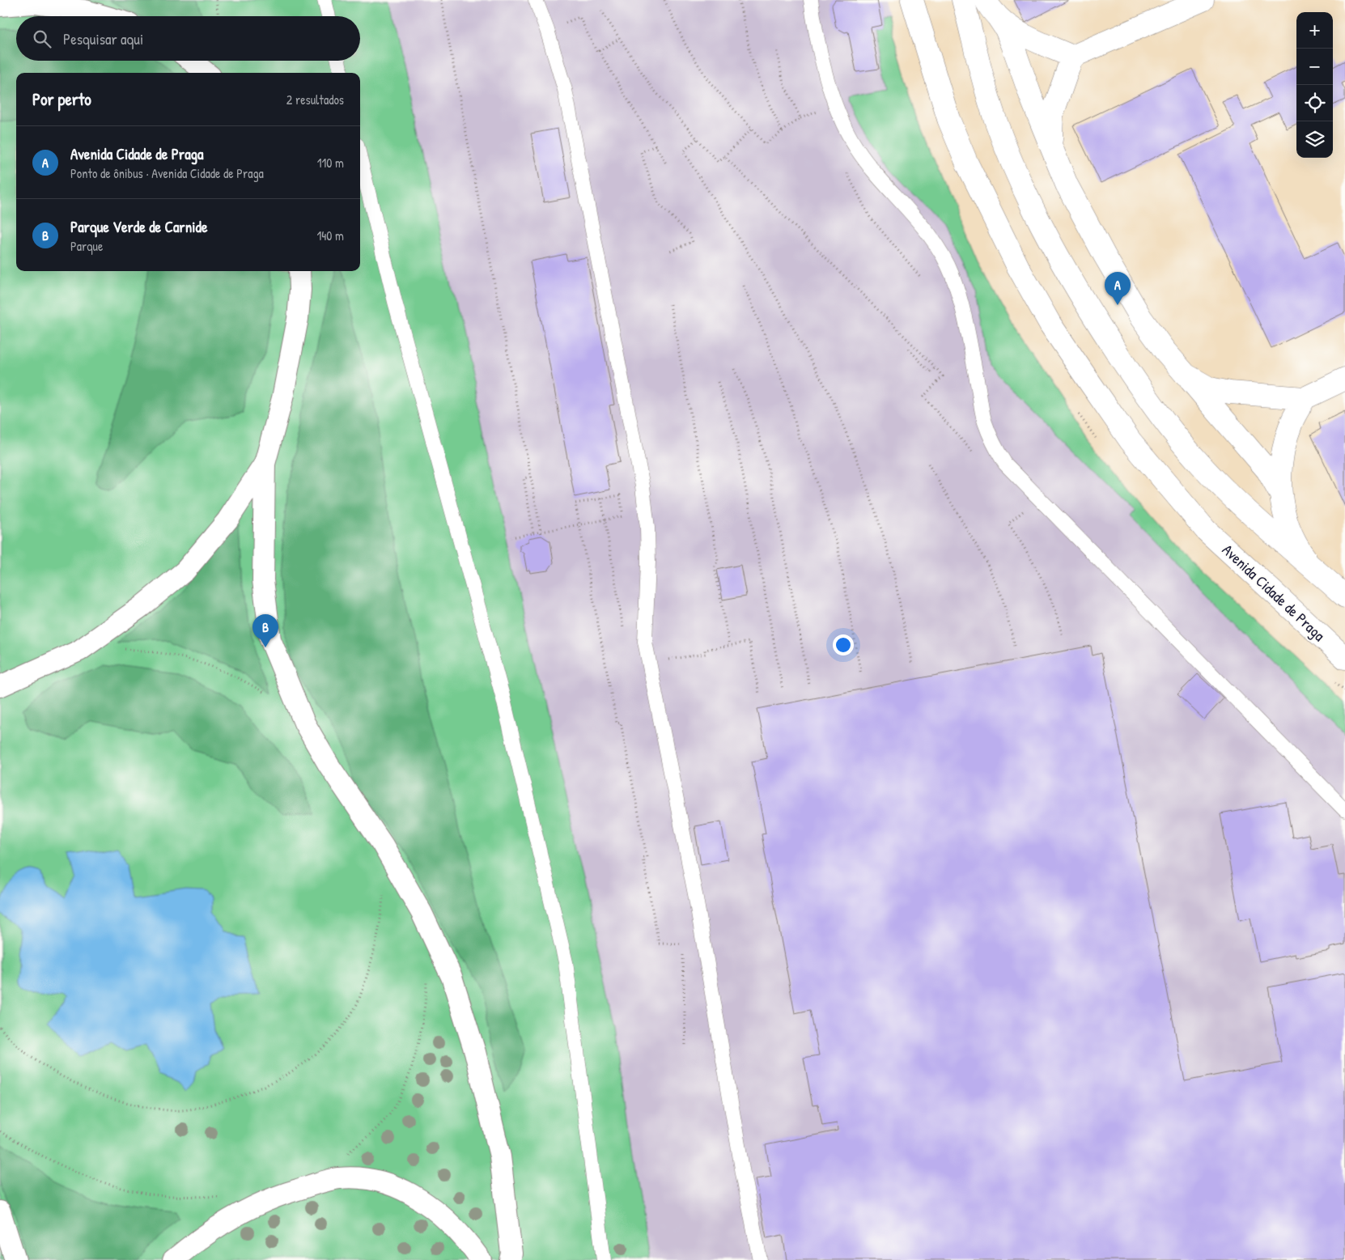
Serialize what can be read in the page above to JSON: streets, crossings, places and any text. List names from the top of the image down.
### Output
{
  "streets": {
    "main road": ["Avenida Cidade de Praga"]
  },
  "page": {
    "map_buttons": ["+", "−"],
    "search": "Pesquisar aqui",
    "heading": ["Por perto", "2 resultados"],
    "list": [
      {
        "mark": "A",
        "name": "Avenida Cidade de Praga",
        "note": "Ponto de ônibus · Avenida Cidade de Praga",
        "value": "110 m"
      },
      {
        "mark": "B",
        "name": "Parque Verde de Carnide",
        "note": "Parque",
        "value": "140 m"
      }
    ],
    "pins": ["A", "B"]
  }
}
